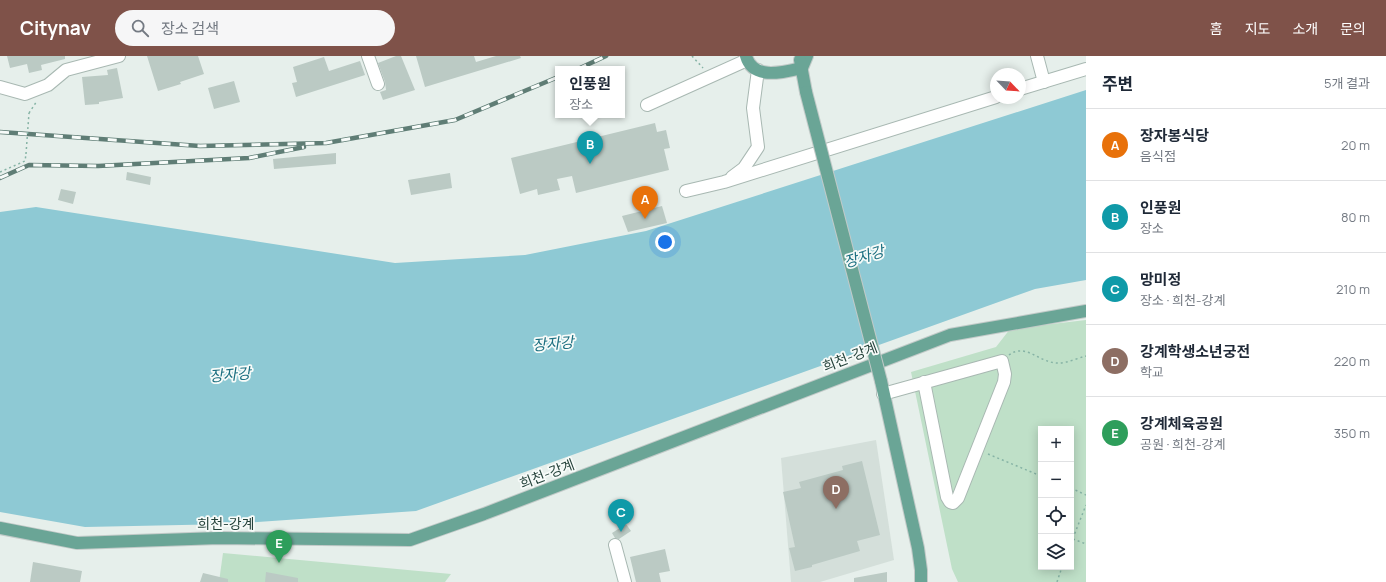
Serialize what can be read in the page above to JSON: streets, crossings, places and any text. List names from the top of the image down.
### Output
{
  "streets": {
    "main road": ["희천-강계"]
  },
  "water": ["장자강"],
  "north": "bottom right",
  "page": {
    "header": "Citynav",
    "search": "장소 검색",
    "nav": [
      "홈",
      "지도",
      "소개",
      "문의"
    ],
    "heading": ["주변", "5개 결과"],
    "popup": ["인풍원", "장소"],
    "list": [
      {
        "mark": "A",
        "name": "장자봉식당",
        "note": "음식점",
        "value": "20 m"
      },
      {
        "mark": "B",
        "name": "인풍원",
        "note": "장소",
        "value": "80 m"
      },
      {
        "mark": "C",
        "name": "망미정",
        "note": "장소 · 희천-강계",
        "value": "210 m"
      },
      {
        "mark": "D",
        "name": "강계학생소년궁전",
        "note": "학교",
        "value": "220 m"
      },
      {
        "mark": "E",
        "name": "강계체육공원",
        "note": "공원 · 희천-강계",
        "value": "350 m"
      }
    ],
    "pins": [
      "B",
      "A",
      "D",
      "C",
      "E"
    ],
    "map_buttons": ["+", "−"]
  }
}
